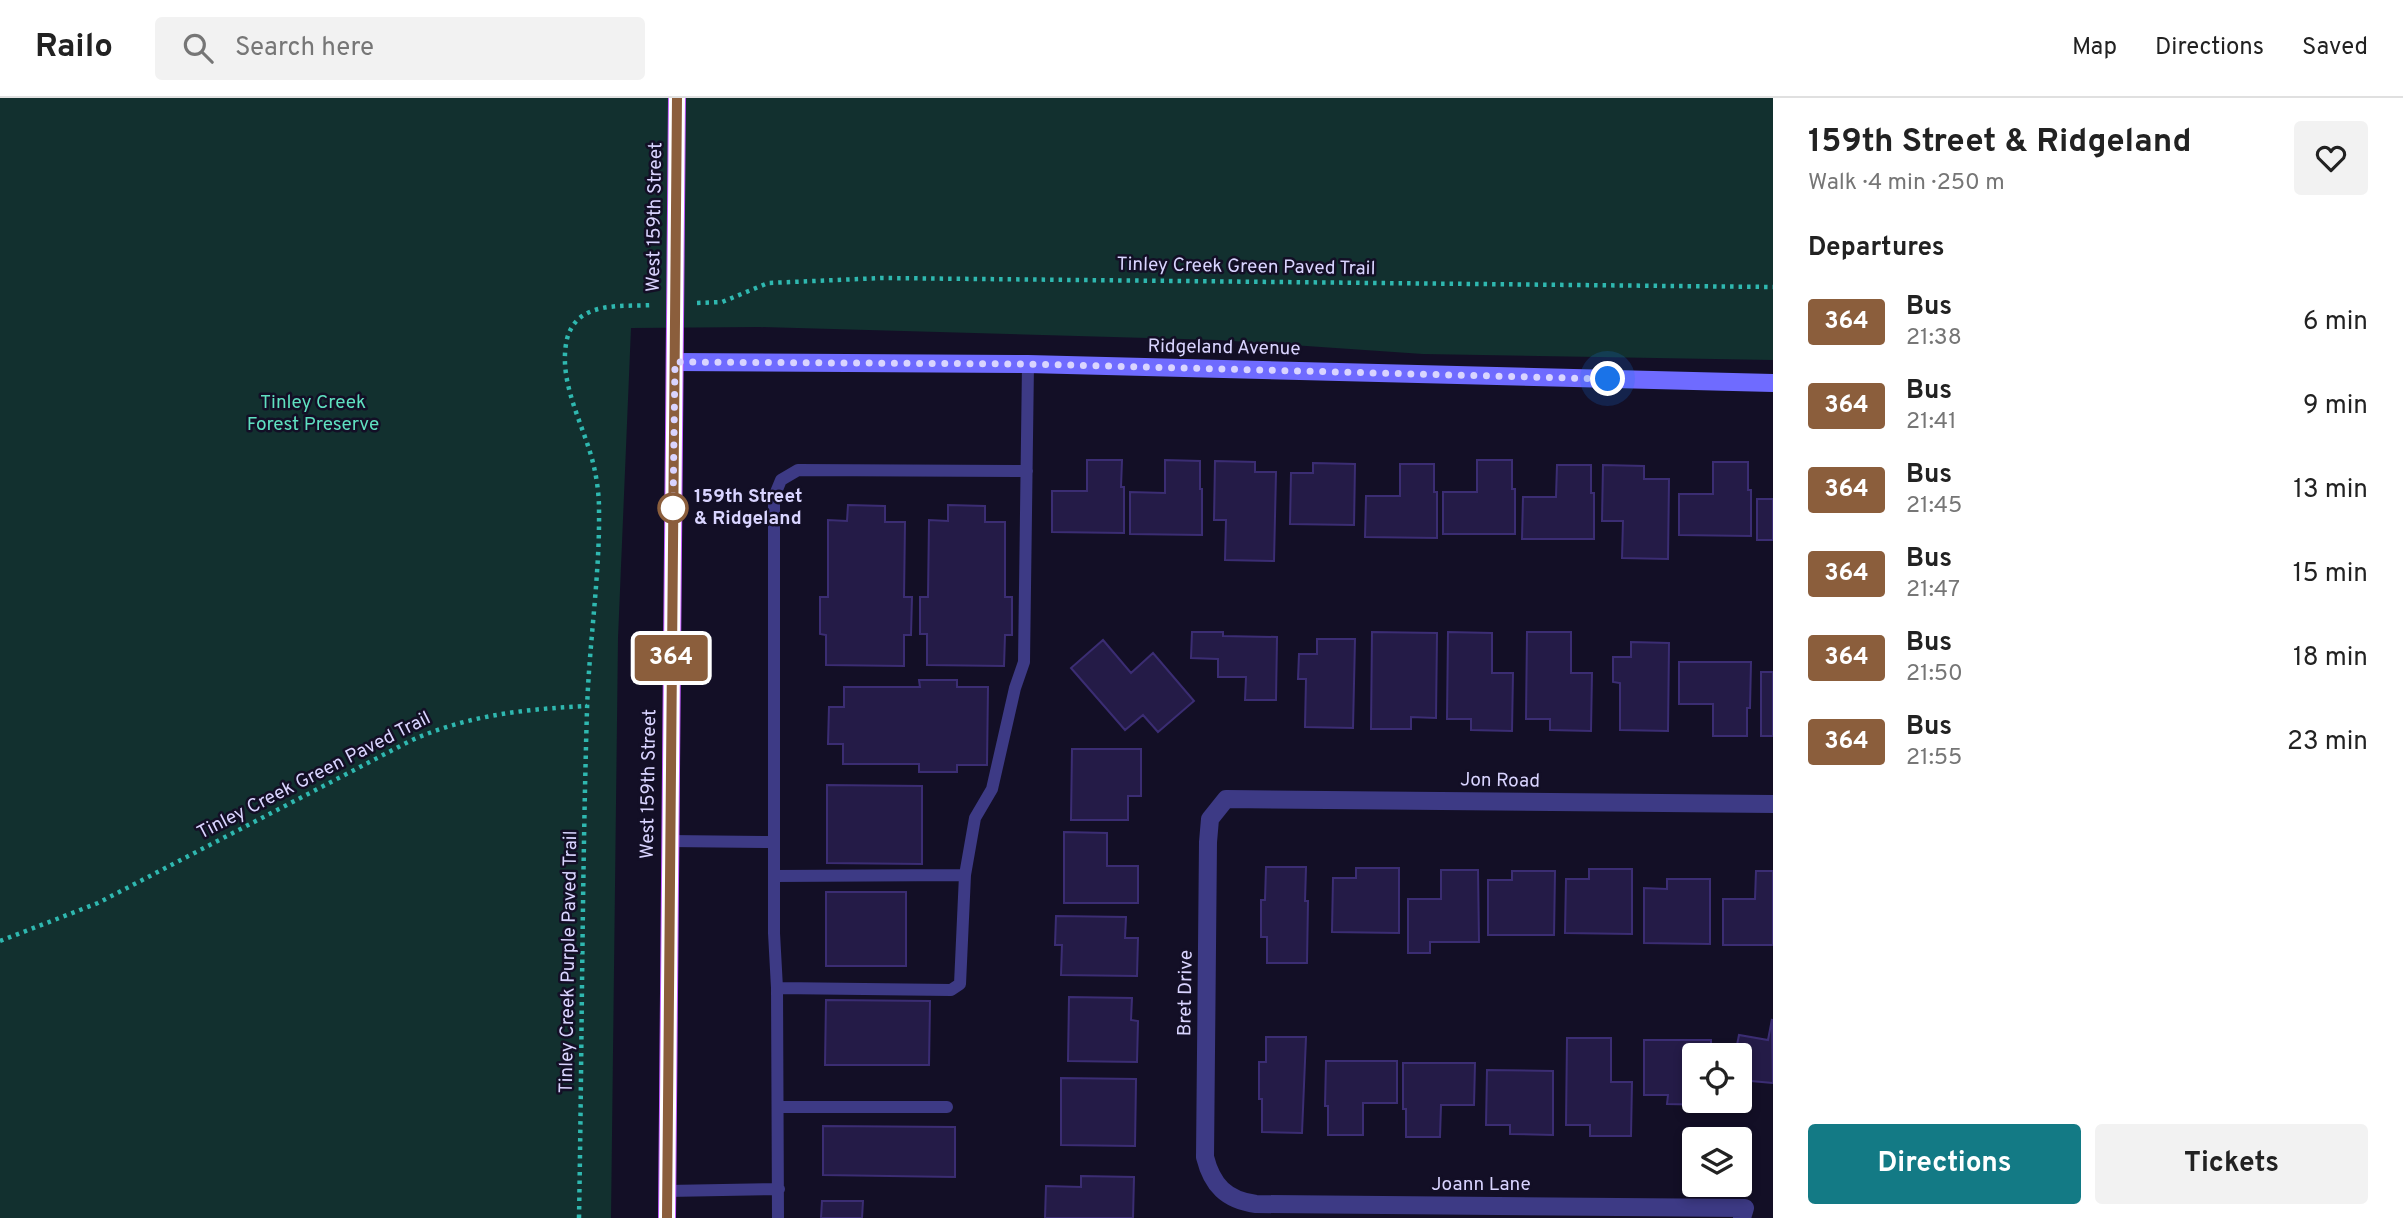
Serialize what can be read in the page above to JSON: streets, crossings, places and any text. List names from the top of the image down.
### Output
{
  "streets": {
    "main road": ["West 159th Street"],
    "street": [
      "Ridgeland Avenue",
      "Jon Road",
      "Bret Drive",
      "Joann Lane"
    ],
    "path": ["Tinley Creek Green Paved Trail", "Tinley Creek Purple Paved Trail"]
  },
  "crossings": [
    ["West 159th Street", "Ridgeland Avenue"],
    ["Tinley Creek Green Paved Trail", "Tinley Creek Purple Paved Trail"],
    ["Jon Road", "Bret Drive"],
    ["Bret Drive", "Joann Lane"]
  ],
  "parks": ["Tinley Creek Forest Preserve"],
  "places": ["159th Street & Ridgeland"],
  "lines": ["bus line 364"],
  "page": {
    "header": "Railo",
    "search": "Search here",
    "nav": ["Map", "Directions", "Saved"],
    "on_map": "364",
    "heading": [
      ["159th Street & Ridgeland", "Walk · 4 min · 250 m"],
      "Departures"
    ],
    "list": [
      {
        "mark": "364",
        "name": "Bus",
        "note": "21:38",
        "value": "6 min"
      },
      {
        "mark": "364",
        "name": "Bus",
        "note": "21:41",
        "value": "9 min"
      },
      {
        "mark": "364",
        "name": "Bus",
        "note": "21:45",
        "value": "13 min"
      },
      {
        "mark": "364",
        "name": "Bus",
        "note": "21:47",
        "value": "15 min"
      },
      {
        "mark": "364",
        "name": "Bus",
        "note": "21:50",
        "value": "18 min"
      },
      {
        "mark": "364",
        "name": "Bus",
        "note": "21:55",
        "value": "23 min"
      }
    ],
    "buttons": ["Directions", "Tickets"]
  }
}
